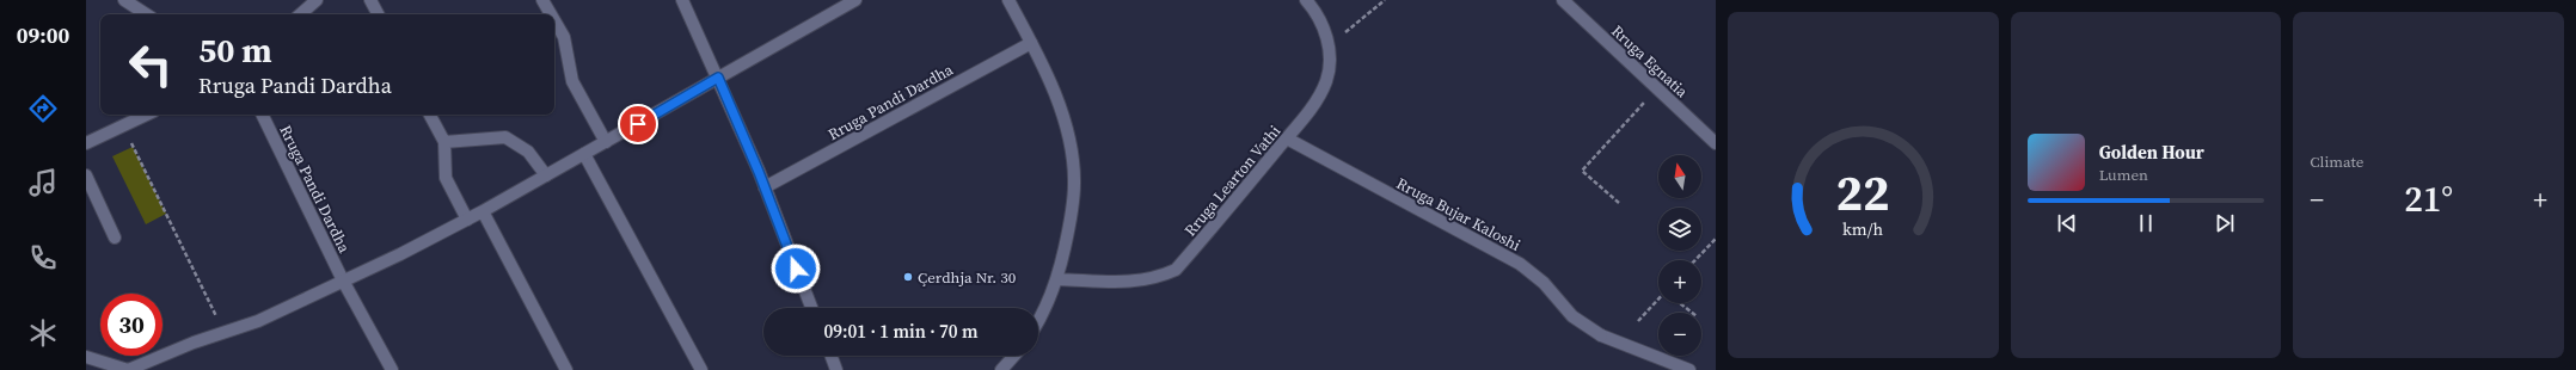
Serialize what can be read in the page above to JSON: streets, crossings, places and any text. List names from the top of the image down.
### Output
{
  "streets": {
    "street": [
      "Rruga Egnatia",
      "Rruga Pandi Dardha",
      "Rruga Learton Vathi",
      "Rruga Bujar Kaloshi"
    ]
  },
  "crossings": [
    ["Rruga Learton Vathi", "Rruga Bujar Kaloshi"]
  ],
  "places": ["Çerdhja Nr. 30"],
  "north": "top",
  "page": {
    "tabs": "09:00",
    "tile": "Climate",
    "turn": ["50 m", "Rruga Pandi Dardha"],
    "song": ["Golden Hour", "Lumen"],
    "map_buttons": ["+", "−"],
    "heat": ["−", "21°", "+"],
    "limit": "30",
    "trip": "09:01 · 1 min · 70 m",
    "gauge": ["22", "km/h"]
  }
}
